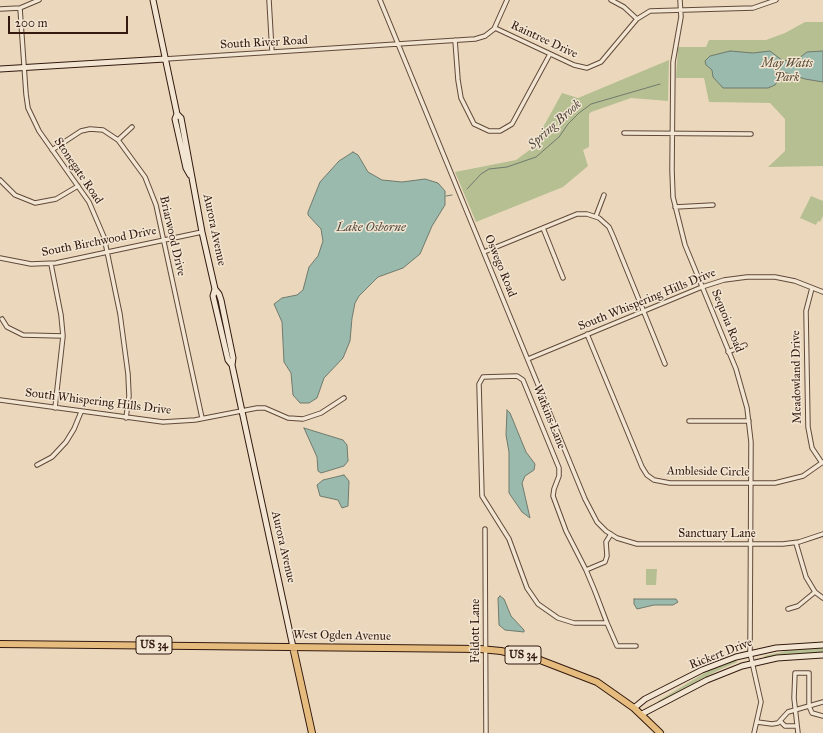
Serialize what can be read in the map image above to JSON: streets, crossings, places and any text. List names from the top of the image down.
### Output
{
  "streets": {
    "main road": [
      "South River Road",
      "Aurora Avenue",
      "West Ogden Avenue",
      "US 34",
      "Rickert Drive"
    ],
    "street": [
      "Raintree Drive",
      "Stonegate Road",
      "Briarwood Drive",
      "South Birchwood Drive",
      "Oswego Road",
      "South Whispering Hills Drive",
      "Sequoia Road",
      "Meadowland Drive",
      "Watkins Lane",
      "Ambleside Circle",
      "Sanctuary Lane",
      "Feldott Lane"
    ]
  },
  "crossings": [
    ["Raintree Drive", "South River Road"],
    ["Raintree Drive", "Sequoia Road"],
    ["South River Road", "Stonegate Road"],
    ["South River Road", "Aurora Avenue"],
    ["South River Road", "Oswego Road"],
    ["Stonegate Road", "Briarwood Drive"],
    ["Stonegate Road", "South Birchwood Drive"],
    ["Stonegate Road", "South Whispering Hills Drive"],
    ["Aurora Avenue", "South Birchwood Drive"],
    ["Aurora Avenue", "South Whispering Hills Drive"],
    ["Aurora Avenue", "West Ogden Avenue"],
    ["Briarwood Drive", "South Birchwood Drive"],
    ["Briarwood Drive", "South Whispering Hills Drive"],
    ["Oswego Road", "South Whispering Hills Drive"],
    ["Oswego Road", "Sanctuary Lane"],
    ["South Whispering Hills Drive", "Sequoia Road"],
    ["South Whispering Hills Drive", "Meadowland Drive"],
    ["South Whispering Hills Drive", "Ambleside Circle"],
    ["Sequoia Road", "Ambleside Circle"],
    ["Sequoia Road", "Sanctuary Lane"],
    ["Sequoia Road", "Rickert Drive"],
    ["Meadowland Drive", "Ambleside Circle"],
    ["Feldott Lane", "West Ogden Avenue"],
    ["West Ogden Avenue", "Rickert Drive"]
  ],
  "water": ["Spring Brook", "Lake Osborne"],
  "parks": ["May Watts Park"],
  "scale_bar": "200 m"
}
